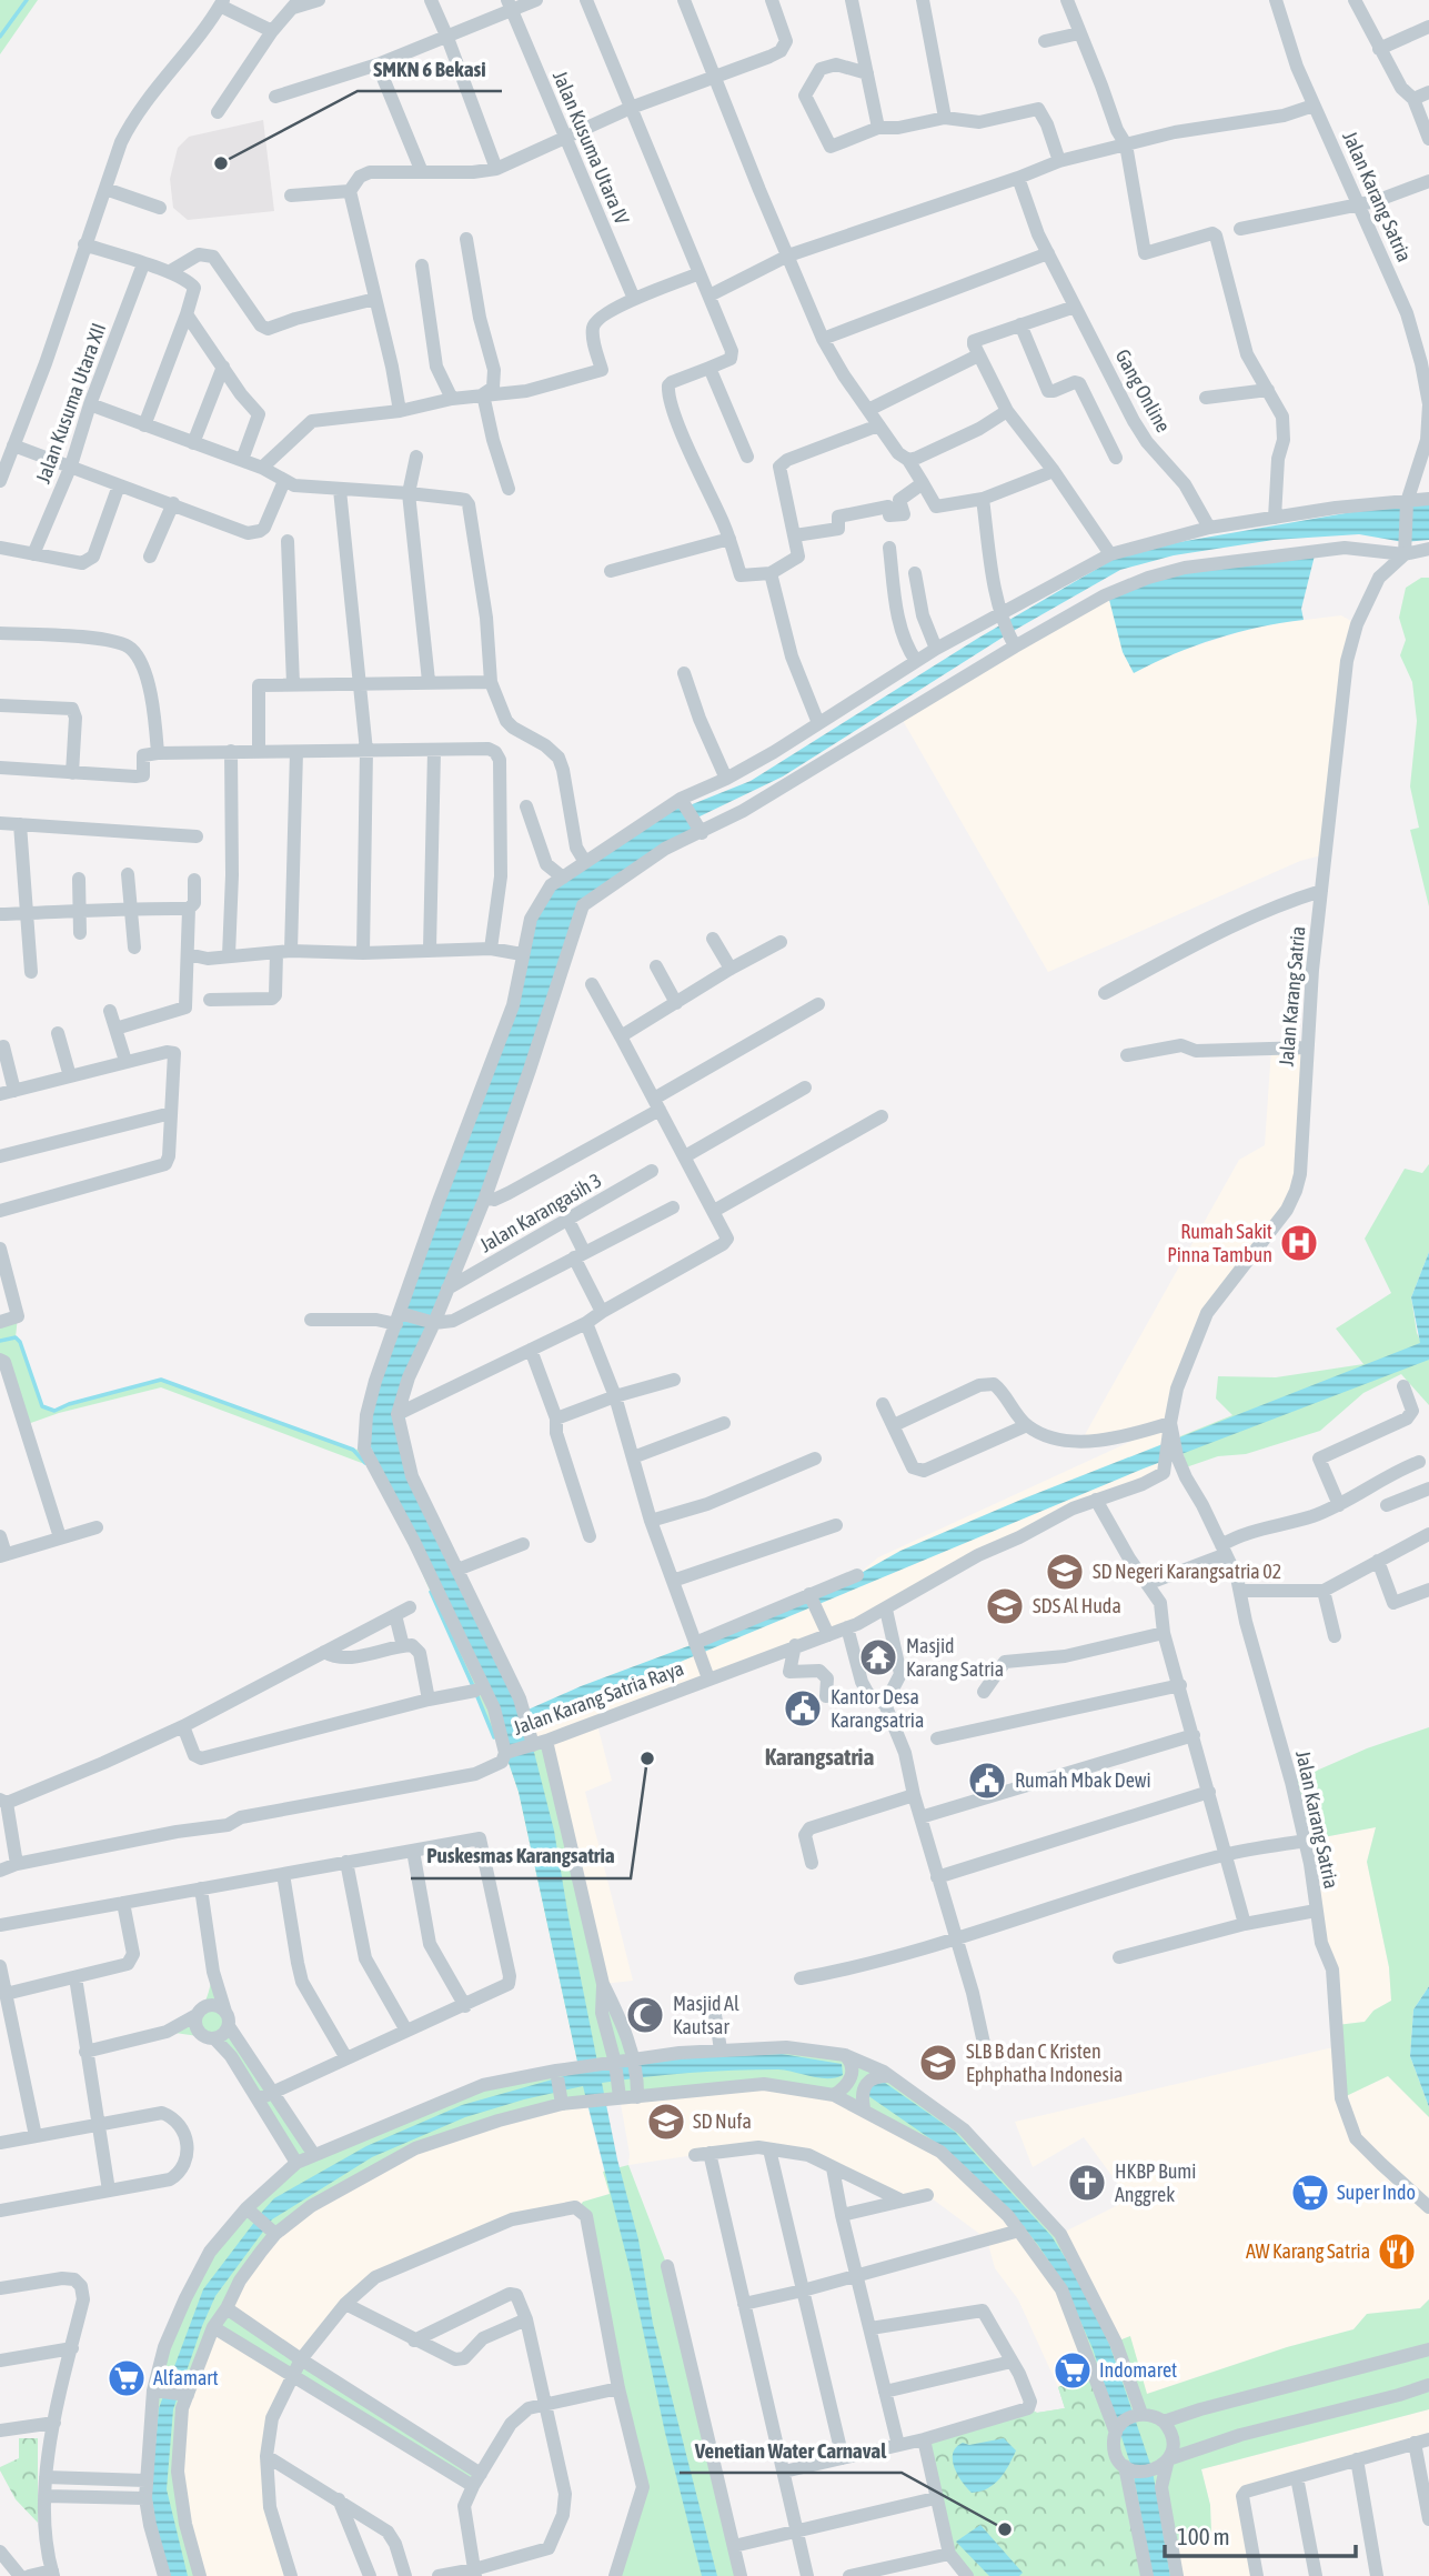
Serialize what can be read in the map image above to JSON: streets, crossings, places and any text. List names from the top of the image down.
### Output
{
  "streets": {
    "street": [
      "Jalan Kusuma Utara IV",
      "Jalan Karang Satria",
      "Gang Online",
      "Jalan Kusuma Utara XII",
      "Jalan Karangasih 3",
      "Jalan Karang Satria Raya"
    ]
  },
  "districts": ["Karangsatria"],
  "places": {
    "other": ["SMKN 6 Bekasi", "Puskesmas Karangsatria", "Venetian Water Carnaval"],
    "hospital": ["Rumah Sakit Pinna Tambun"],
    "school or university": [
      "SD Negeri Karangsatria 02",
      "SDS Al Huda",
      "SLB B dan C Kristen Ephphatha Indonesia",
      "SD Nufa"
    ],
    "temple": ["Masjid Karang Satria"],
    "public building": ["Kantor Desa Karangsatria", "Rumah Mbak Dewi"],
    "mosque": ["Masjid Al Kautsar"],
    "church": ["HKBP Bumi Anggrek"],
    "supermarket": ["Super Indo", "Indomaret", "Alfamart"],
    "restaurant": ["AW Karang Satria"]
  },
  "scale_bar": "100 m"
}
